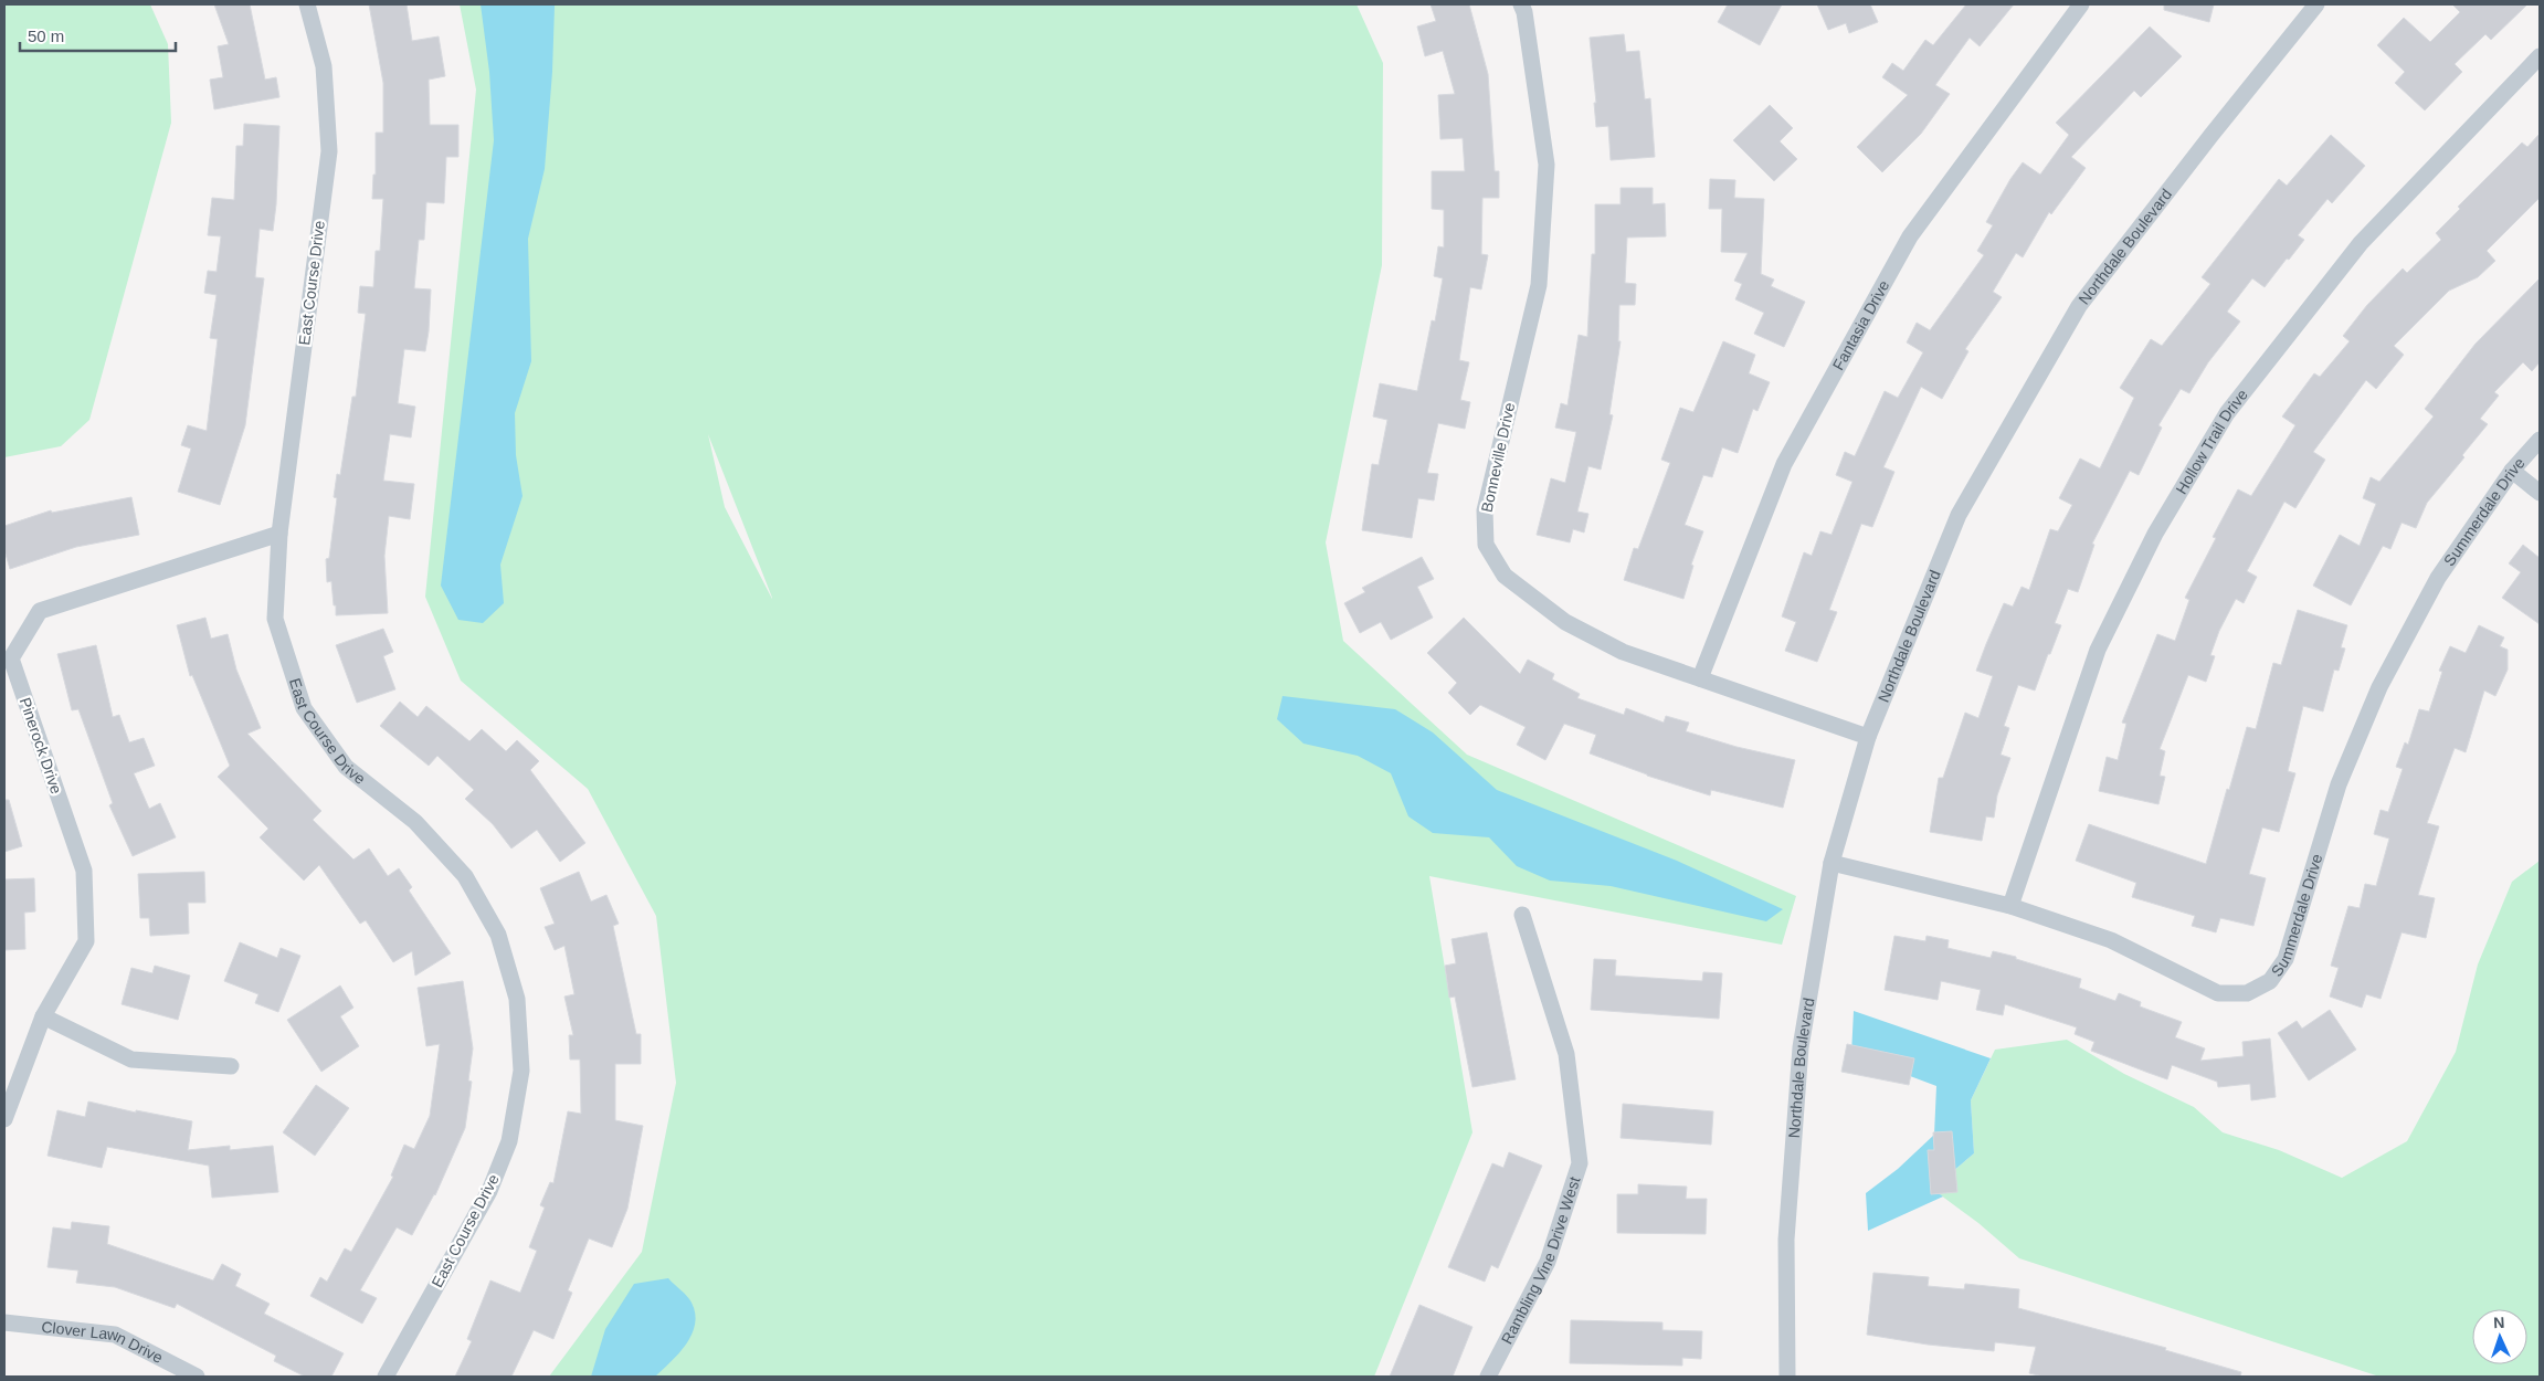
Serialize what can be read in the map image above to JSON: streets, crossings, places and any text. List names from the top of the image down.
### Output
{
  "streets": {
    "street": [
      "Northdale Boulevard",
      "East Course Drive",
      "Fantasia Drive",
      "Hollow Trail Drive",
      "Bonneville Drive",
      "Summerdale Drive",
      "Pinerock Drive",
      "Rambling Vine Drive West",
      "Clover Lawn Drive"
    ]
  },
  "crossings": [
    ["Northdale Boulevard", "Bonneville Drive"],
    ["Northdale Boulevard", "Summerdale Drive"],
    ["East Course Drive", "Pinerock Drive"],
    ["Fantasia Drive", "Bonneville Drive"],
    ["Hollow Trail Drive", "Summerdale Drive"]
  ],
  "scale_bar": "50 m",
  "north": "top"
}
